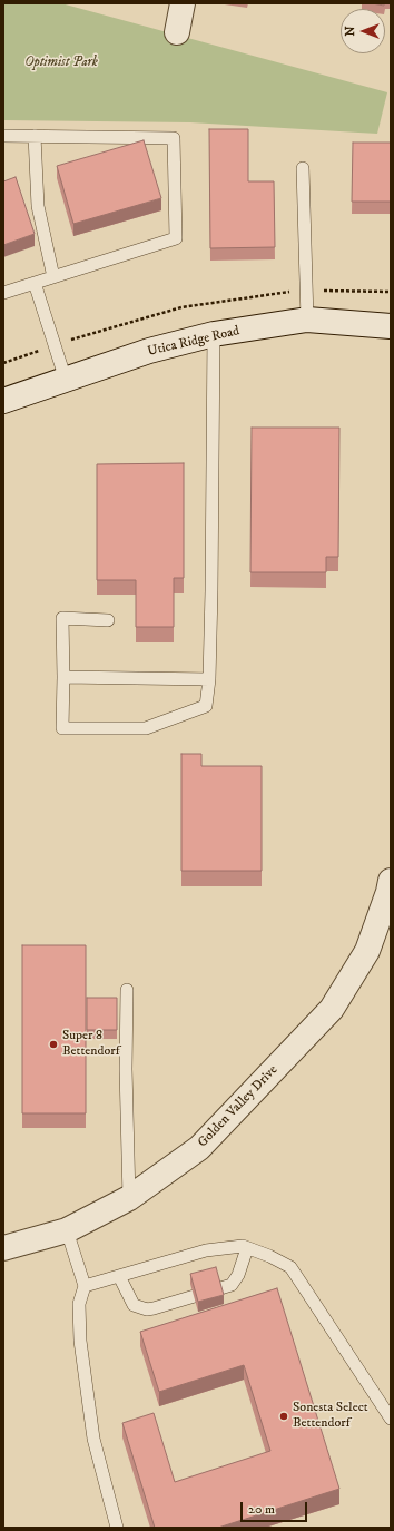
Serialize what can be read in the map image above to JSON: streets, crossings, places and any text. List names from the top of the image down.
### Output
{
  "streets": {
    "street": ["Utica Ridge Road", "Golden Valley Drive"]
  },
  "parks": ["Optimist Park"],
  "places": ["Super 8 Bettendorf", "Sonesta Select Bettendorf"],
  "scale_bar": "20 m",
  "north": "left"
}
